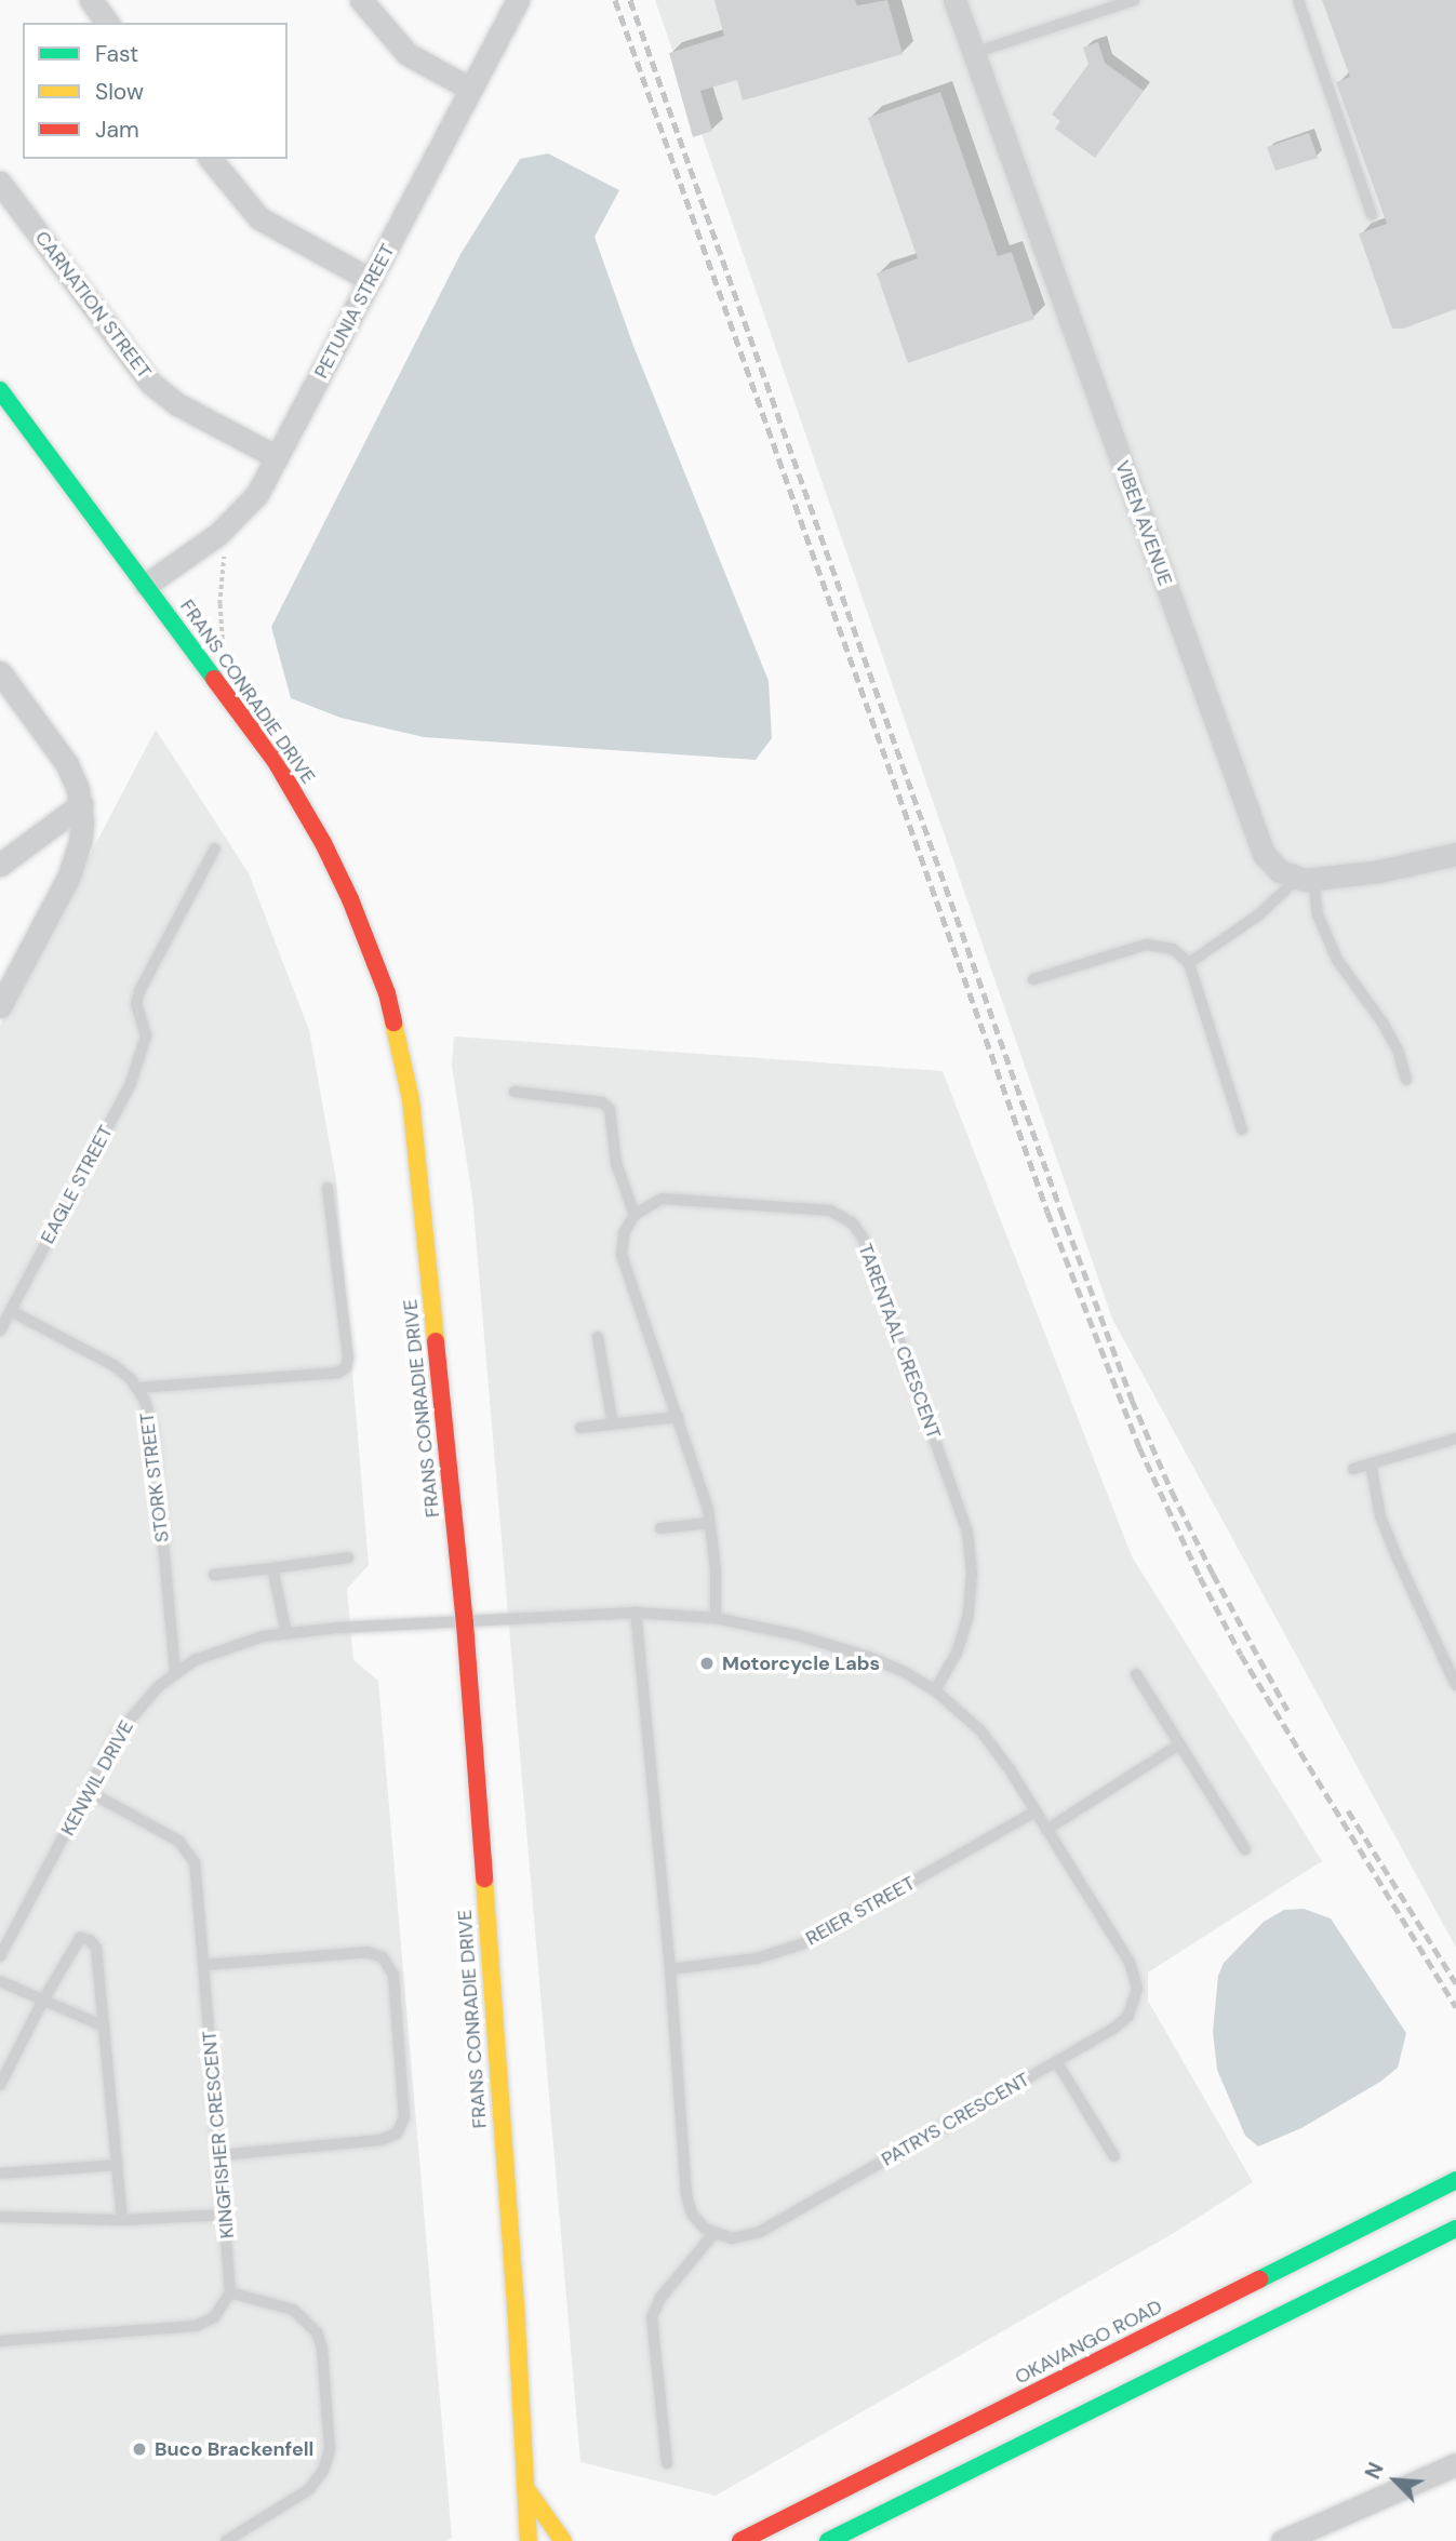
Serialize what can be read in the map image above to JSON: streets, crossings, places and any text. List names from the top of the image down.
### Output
{
  "streets": {
    "street": [
      "CARNATION STREET",
      "PETUNIA STREET",
      "VIBEN AVENUE",
      "FRANS CONRADIE DRIVE",
      "OKAVANGO ROAD"
    ],
    "lane": [
      "EAGLE STREET",
      "TARENTAAL CRESCENT",
      "STORK STREET",
      "KENWIL DRIVE",
      "REIER STREET",
      "PATRYS CRESCENT",
      "KINGFISHER CRESCENT"
    ]
  },
  "crossings": [
    ["CARNATION STREET", "PETUNIA STREET"],
    ["PETUNIA STREET", "FRANS CONRADIE DRIVE"],
    ["FRANS CONRADIE DRIVE", "KENWIL DRIVE"],
    ["FRANS CONRADIE DRIVE", "PATRYS CRESCENT"],
    ["EAGLE STREET", "STORK STREET"],
    ["TARENTAAL CRESCENT", "PATRYS CRESCENT"],
    ["STORK STREET", "KENWIL DRIVE"],
    ["KENWIL DRIVE", "PATRYS CRESCENT"],
    ["KENWIL DRIVE", "KINGFISHER CRESCENT"],
    ["REIER STREET", "PATRYS CRESCENT"]
  ],
  "places": ["Motorcycle Labs", "Buco Brackenfell"],
  "legend": ["Fast", "Slow", "Jam"],
  "north": "top left"
}
